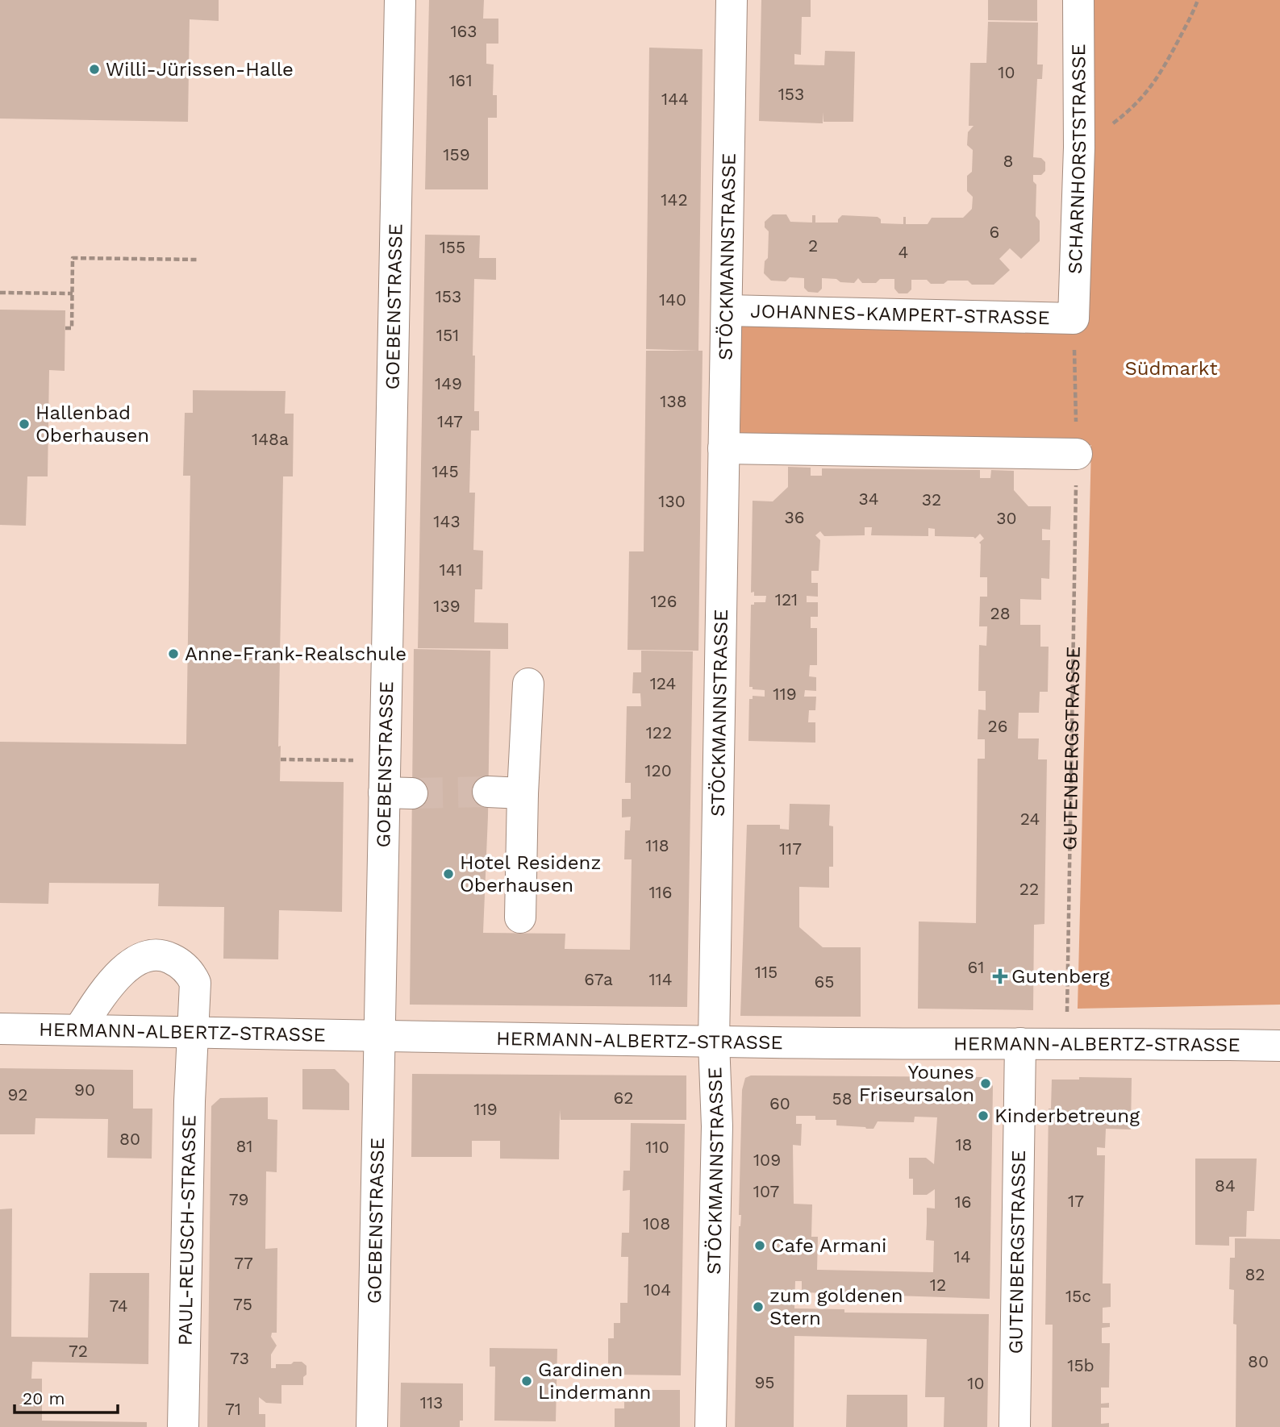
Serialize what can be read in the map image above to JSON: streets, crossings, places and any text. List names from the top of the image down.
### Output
{
  "streets": {
    "street": [
      "SCHARNHORSTSTRASSE",
      "STÖCKMANNSTRASSE",
      "GOEBENSTRASSE",
      "JOHANNES-KAMPERT-STRASSE",
      "GUTENBERGSTRASSE",
      "HERMANN-ALBERTZ-STRASSE",
      "PAUL-REUSCH-STRASSE"
    ]
  },
  "crossings": [
    ["SCHARNHORSTSTRASSE", "JOHANNES-KAMPERT-STRASSE"],
    ["SCHARNHORSTSTRASSE", "GUTENBERGSTRASSE"],
    ["STÖCKMANNSTRASSE", "JOHANNES-KAMPERT-STRASSE"],
    ["STÖCKMANNSTRASSE", "HERMANN-ALBERTZ-STRASSE"],
    ["GOEBENSTRASSE", "HERMANN-ALBERTZ-STRASSE"],
    ["JOHANNES-KAMPERT-STRASSE", "GUTENBERGSTRASSE"],
    ["GUTENBERGSTRASSE", "HERMANN-ALBERTZ-STRASSE"],
    ["HERMANN-ALBERTZ-STRASSE", "PAUL-REUSCH-STRASSE"]
  ],
  "parks": ["Südmarkt"],
  "places": {
    "other": [
      "Willi-Jürissen-Halle",
      "Hallenbad Oberhausen",
      "Anne-Frank-Realschule",
      "Hotel Residenz Oberhausen",
      "Younes Friseursalon",
      "Kinderbetreung",
      "Cafe Armani",
      "zum goldenen Stern",
      "Gardinen Lindermann"
    ],
    "health": ["Gutenberg"]
  },
  "house_numbers": [
    "163",
    "10",
    "161",
    "153",
    "144",
    "159",
    "8",
    "142",
    "6",
    "2",
    "155",
    "4",
    "153",
    "140",
    "151",
    "149",
    "138",
    "147",
    "148a",
    "145",
    "34",
    "32",
    "130",
    "36",
    "30",
    "143",
    "141",
    "121",
    "126",
    "139",
    "28",
    "124",
    "119",
    "26",
    "122",
    "120",
    "24",
    "118",
    "117",
    "22",
    "116",
    "61",
    "115",
    "67a",
    "114",
    "65",
    "90",
    "92",
    "62",
    "58",
    "60",
    "119",
    "80",
    "18",
    "81",
    "110",
    "109",
    "84",
    "107",
    "79",
    "17",
    "16",
    "108",
    "14",
    "77",
    "82",
    "12",
    "104",
    "15c",
    "75",
    "74",
    "72",
    "73",
    "80",
    "15b",
    "95",
    "10",
    "113",
    "71"
  ],
  "scale_bar": "20 m"
}
